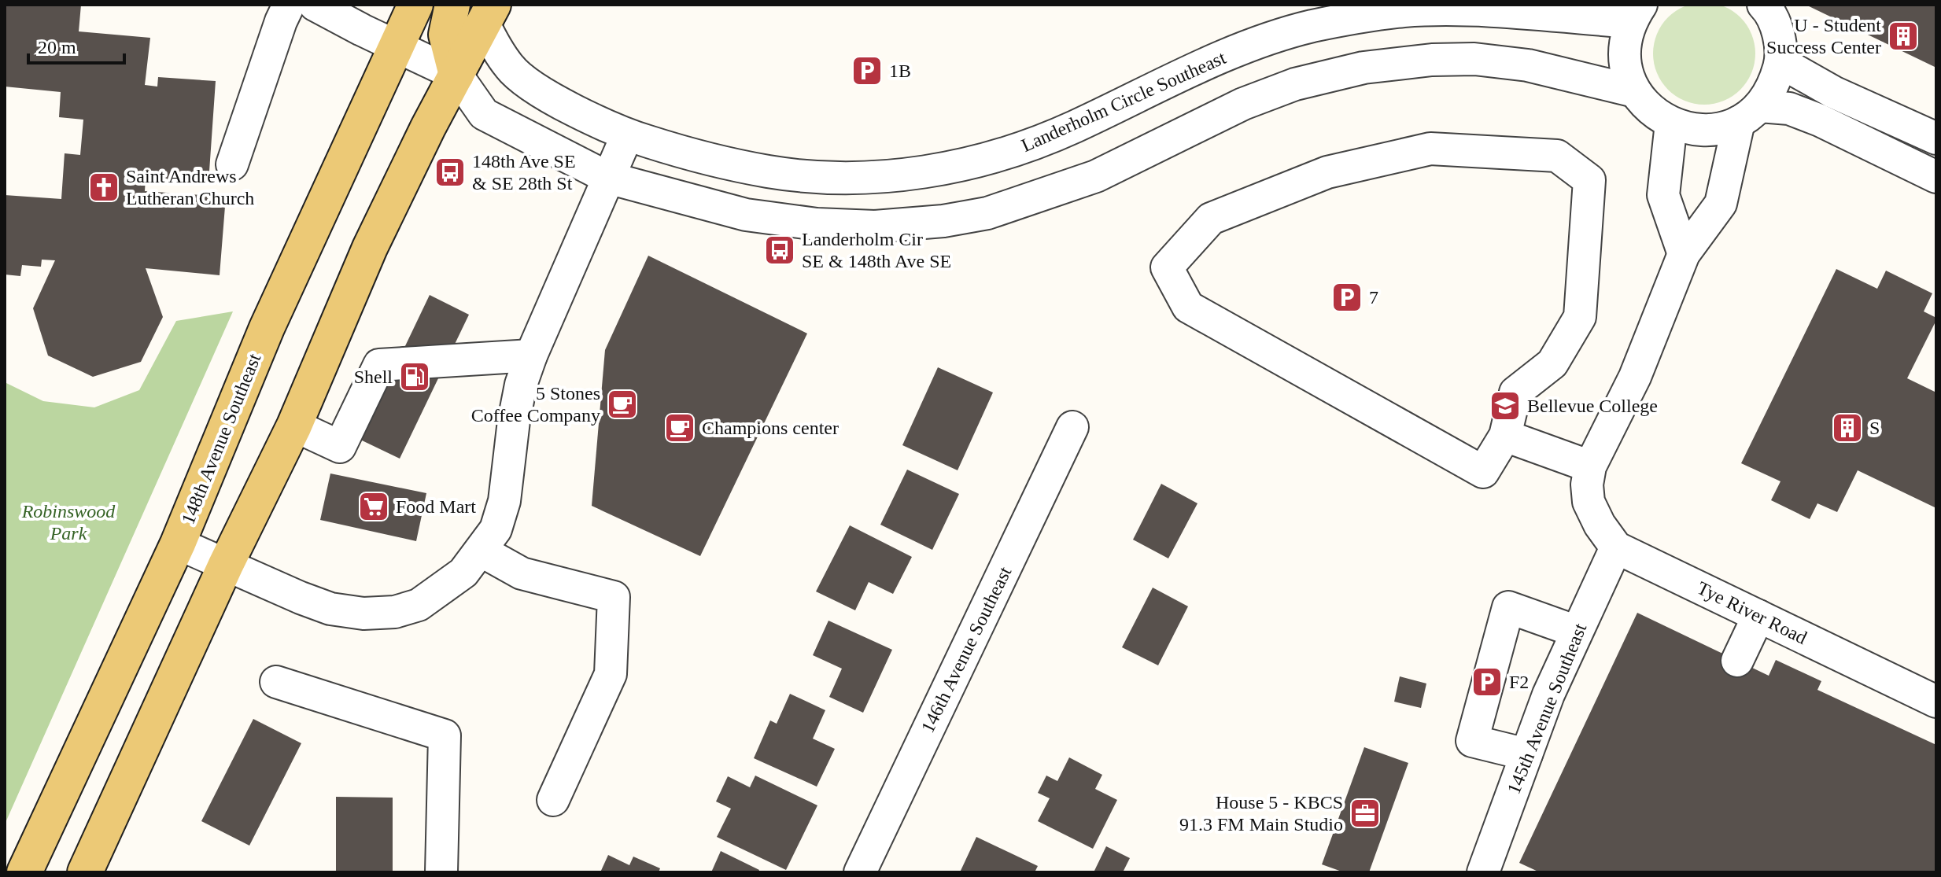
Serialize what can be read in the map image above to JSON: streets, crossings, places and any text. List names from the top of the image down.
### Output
{
  "streets": {
    "main road": ["148th Avenue Southeast"],
    "street": [
      "Landerholm Circle Southeast",
      "Tye River Road",
      "146th Avenue Southeast",
      "145th Avenue Southeast"
    ]
  },
  "crossings": [
    ["Tye River Road", "145th Avenue Southeast"]
  ],
  "parks": ["Robinswood Park"],
  "places": {
    "building": ["U - Student Success Center", "S"],
    "parking": ["1B", "7", "F2"],
    "bus stop": ["148th Ave SE & SE 28th St", "Landerholm Cir SE & 148th Ave SE"],
    "church": ["Saint Andrews Lutheran Church"],
    "fuel station": ["Shell"],
    "cafe": ["5 Stones Coffee Company", "Champions center"],
    "school or university": ["Bellevue College"],
    "supermarket": ["Food Mart"],
    "office": ["House 5 - KBCS 91.3 FM Main Studio"]
  },
  "scale_bar": "20 m"
}
